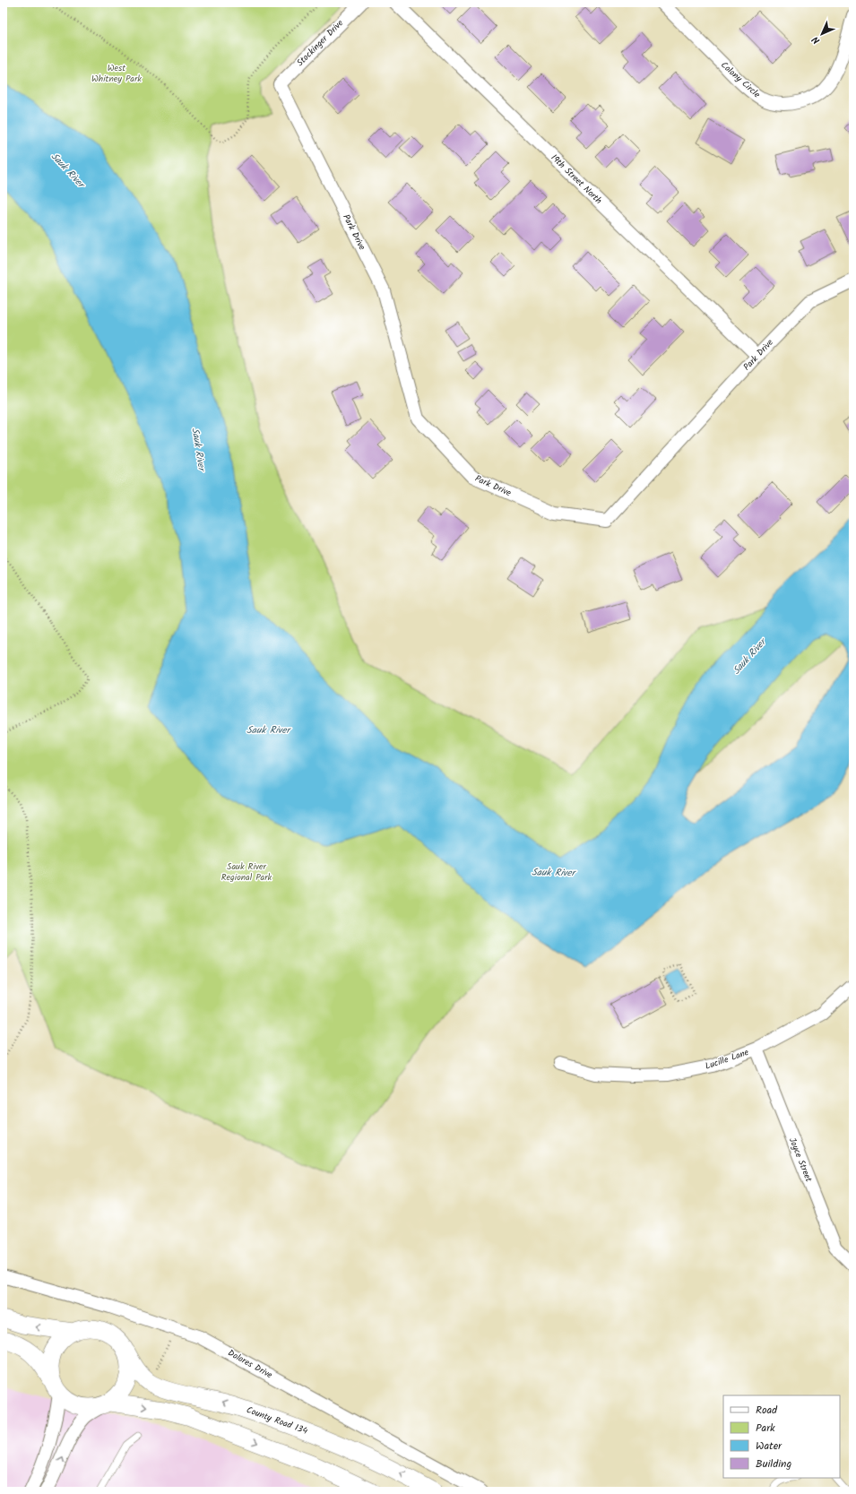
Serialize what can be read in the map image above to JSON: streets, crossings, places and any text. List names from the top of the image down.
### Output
{
  "streets": {
    "street": [
      "Stockinger Drive",
      "Colony Circle",
      "19th Street North",
      "Park Drive",
      "Lucille Lane",
      "Joyce Street",
      "Dolores Drive",
      "County Road 134"
    ]
  },
  "crossings": [
    ["Stockinger Drive", "Park Drive"],
    ["19th Street North", "Park Drive"],
    ["Lucille Lane", "Joyce Street"]
  ],
  "water": ["Sauk River"],
  "parks": ["West Whitney Park", "Sauk River Regional Park"],
  "legend": [
    "Road",
    "Park",
    "Water",
    "Building"
  ],
  "north": "bottom left"
}
